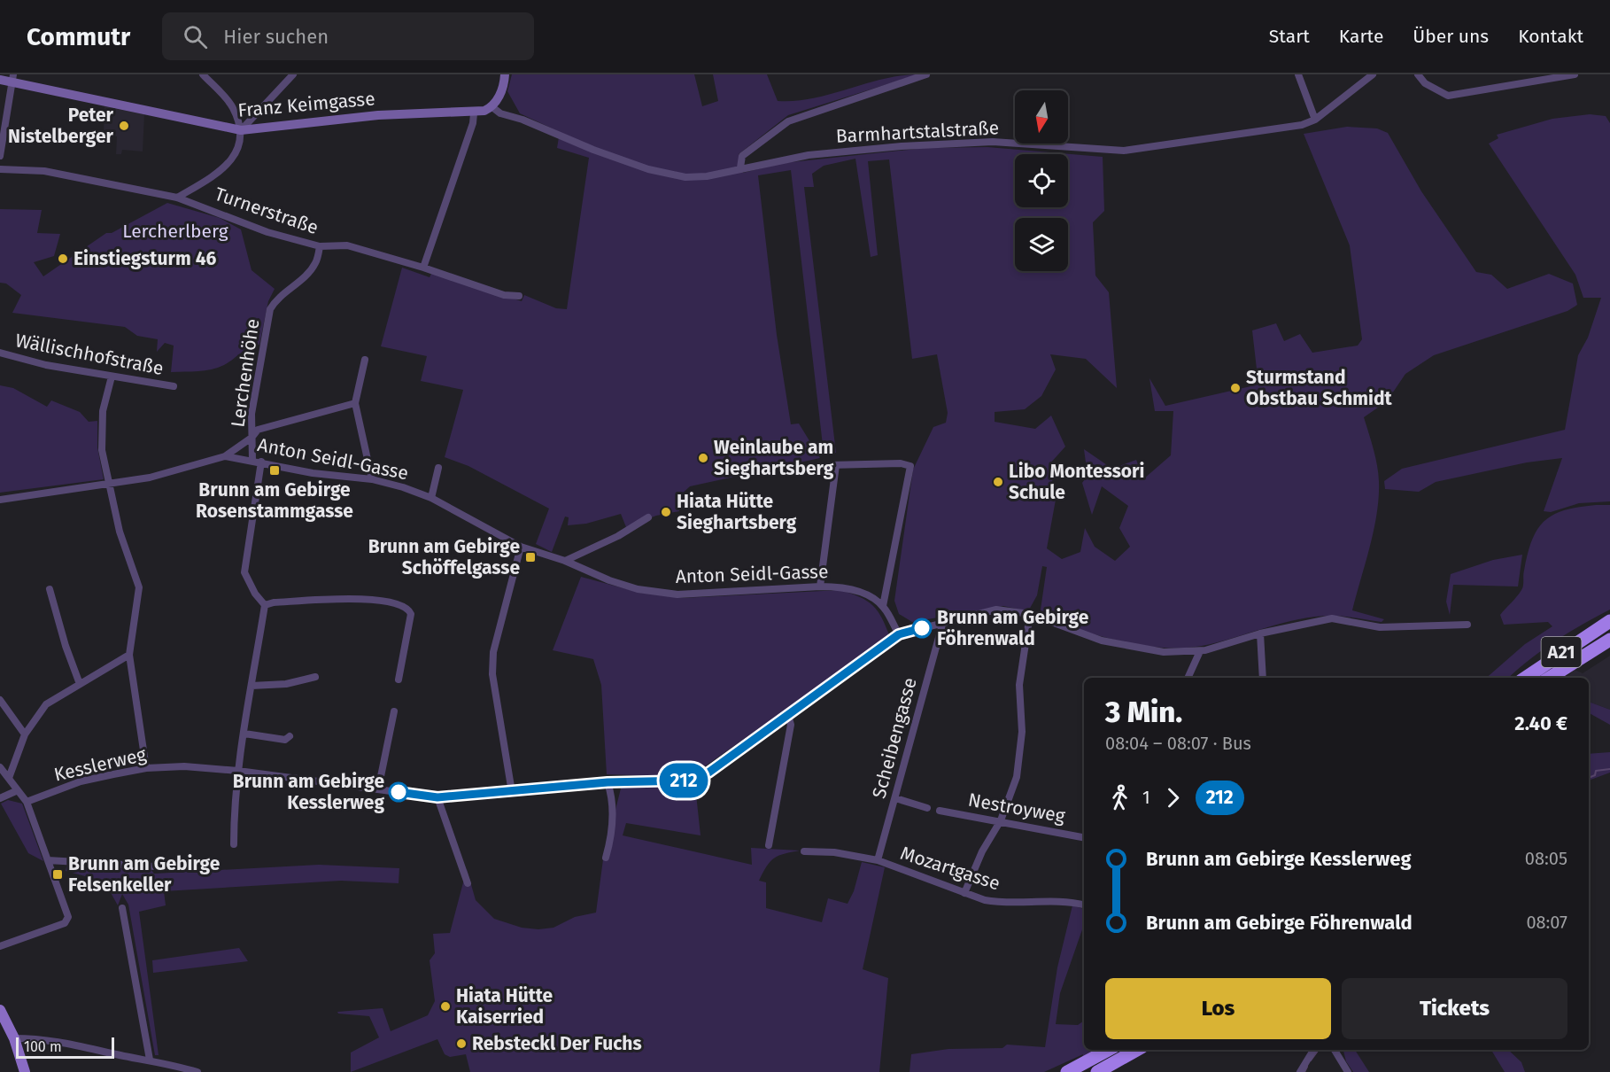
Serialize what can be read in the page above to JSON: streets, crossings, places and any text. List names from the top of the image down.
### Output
{
  "streets": {
    "highway": ["A21"],
    "main road": ["Franz Keimgasse"],
    "street": [
      "Barmhartstalstraße",
      "Turnerstraße",
      "Wällischhofstraße",
      "Lerchenhöhe",
      "Anton Seidl-Gasse",
      "Scheibengasse",
      "Kesslerweg",
      "Nestroyweg",
      "Mozartgasse"
    ]
  },
  "crossings": [
    ["Franz Keimgasse", "Barmhartstalstraße"],
    ["Turnerstraße", "Lerchenhöhe"],
    ["Lerchenhöhe", "Anton Seidl-Gasse"],
    ["Anton Seidl-Gasse", "Kesslerweg"],
    ["Scheibengasse", "Mozartgasse"]
  ],
  "parks": ["Lercherlberg"],
  "places": {
    "other": [
      "Peter Nistelberger",
      "Einstiegsturm 46",
      "Sturmstand Obstbau Schmidt",
      "Weinlaube am Sieghartsberg",
      "Libo Montessori Schule",
      "Hiata Hütte Sieghartsberg",
      "Brunn am Gebirge Föhrenwald",
      "Brunn am Gebirge Kesslerweg",
      "Hiata Hütte Kaiserried",
      "Rebsteckl Der Fuchs"
    ],
    "transit": ["Brunn am Gebirge Rosenstammgasse", "Brunn am Gebirge Schöffelgasse", "Brunn am Gebirge Felsenkeller"]
  },
  "lines": ["bus line 212"],
  "scale_bar": "100 m",
  "north": "bottom",
  "page": {
    "header": "Commutr",
    "search": "Hier suchen",
    "nav": [
      "Start",
      "Karte",
      "Über uns",
      "Kontakt"
    ],
    "on_map": "212",
    "heading": ["3 Min.", "08:04 – 08:07 · Bus", "2.40 €"],
    "legs": ["1", "212"],
    "list": [
      {
        "name": "Brunn am Gebirge Kesslerweg",
        "value": "08:05"
      },
      {
        "name": "Brunn am Gebirge Föhrenwald",
        "value": "08:07"
      }
    ],
    "buttons": ["Los", "Tickets"],
    "scale": "100 m"
  }
}
